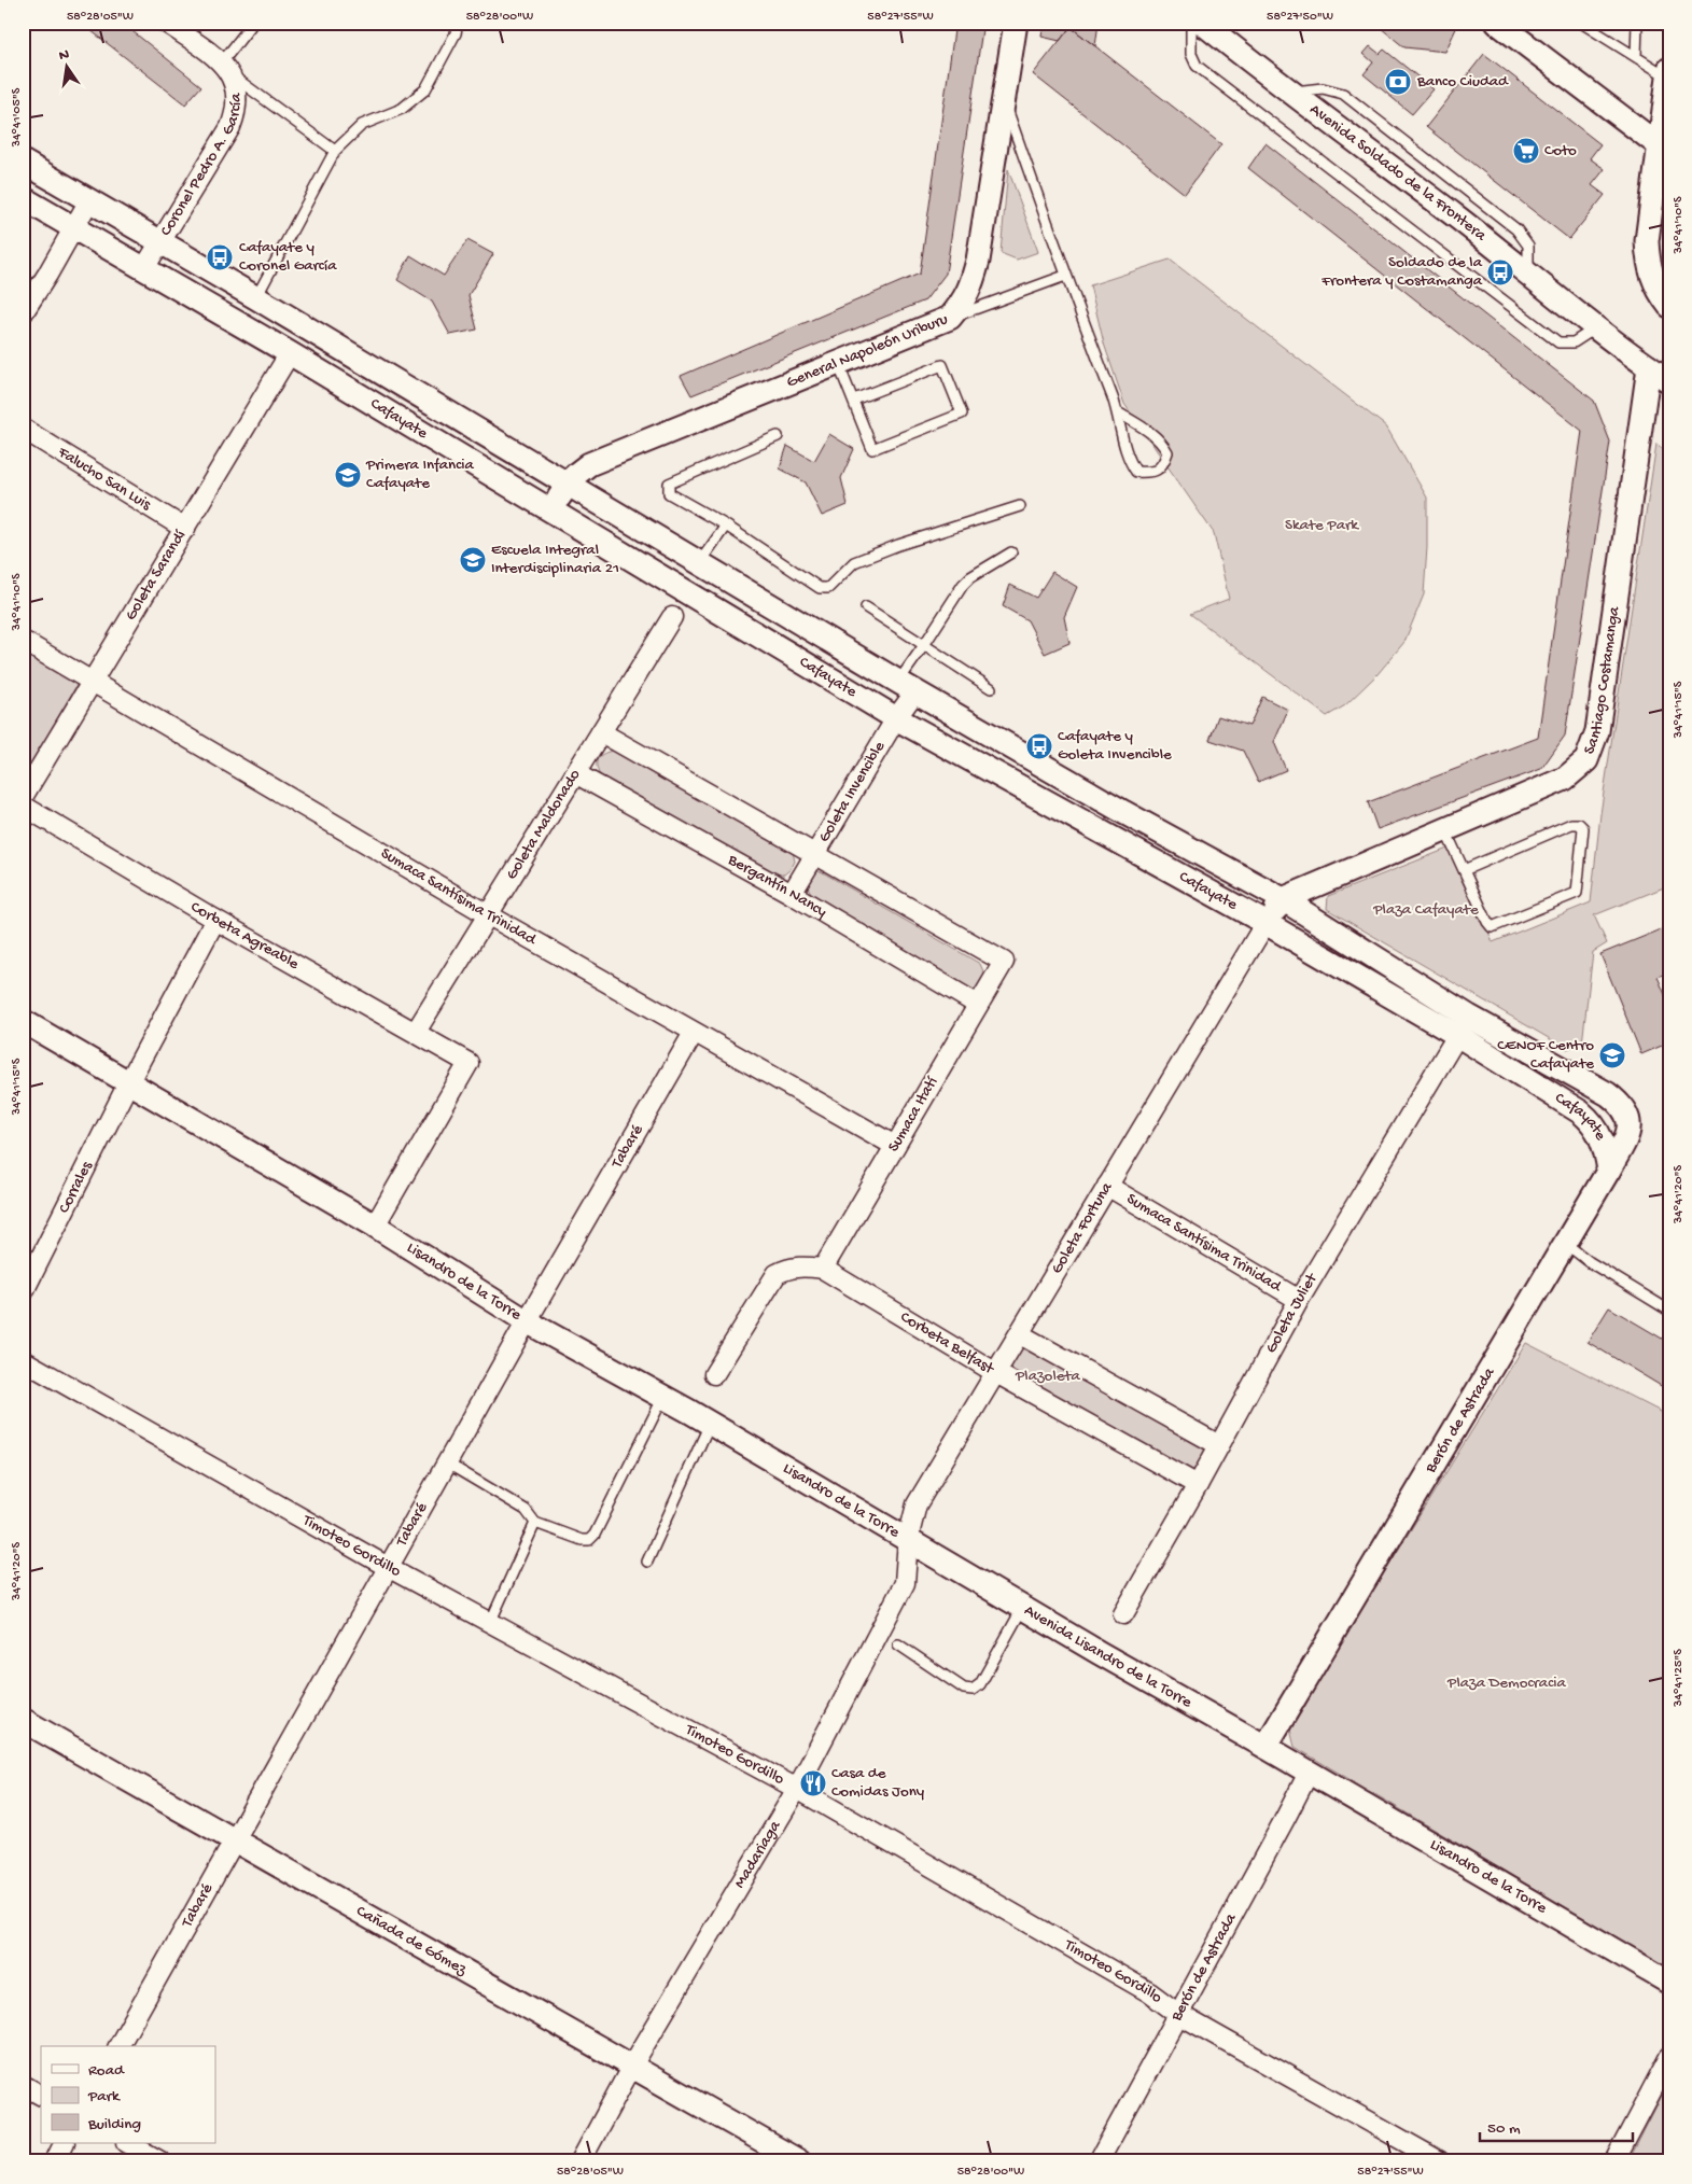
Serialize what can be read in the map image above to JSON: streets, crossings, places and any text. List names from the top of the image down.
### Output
{
  "streets": {
    "street": [
      "Coronel Pedro A. García",
      "Avenida Soldado de la Frontera",
      "General Napoleón Uriburu",
      "Cafayate",
      "Falucho San Luis",
      "Goleta Sarandí",
      "Santiago Costamanga",
      "Goleta Invencible",
      "Goleta Maldonado",
      "Bergantín Nancy",
      "Sumaca Santísima Trinidad",
      "Corbeta Agreable",
      "Sumaca Itatí",
      "Tabaré",
      "Corrales",
      "Goleta Fortuna",
      "Lisandro de la Torre",
      "Goleta Juliet",
      "Corbeta Belfast",
      "Berón de Astrada",
      "Timoteo Gordillo",
      "Avenida Lisandro de la Torre",
      "Madariaga",
      "Cañada de Gómez"
    ]
  },
  "crossings": [
    ["Coronel Pedro A. García", "Cafayate"],
    ["Avenida Soldado de la Frontera", "Santiago Costamanga"],
    ["General Napoleón Uriburu", "Cafayate"],
    ["Cafayate", "Goleta Sarandí"],
    ["Cafayate", "Santiago Costamanga"],
    ["Cafayate", "Goleta Invencible"],
    ["Cafayate", "Goleta Fortuna"],
    ["Cafayate", "Goleta Juliet"],
    ["Cafayate", "Berón de Astrada"],
    ["Falucho San Luis", "Goleta Sarandí"],
    ["Goleta Sarandí", "Sumaca Santísima Trinidad"],
    ["Goleta Invencible", "Bergantín Nancy"],
    ["Goleta Invencible", "Sumaca Itatí"],
    ["Goleta Maldonado", "Bergantín Nancy"],
    ["Goleta Maldonado", "Sumaca Santísima Trinidad"],
    ["Goleta Maldonado", "Corbeta Agreable"],
    ["Bergantín Nancy", "Sumaca Itatí"],
    ["Sumaca Santísima Trinidad", "Sumaca Itatí"],
    ["Sumaca Santísima Trinidad", "Tabaré"],
    ["Sumaca Santísima Trinidad", "Goleta Fortuna"],
    ["Sumaca Santísima Trinidad", "Goleta Juliet"],
    ["Corbeta Agreable", "Corrales"],
    ["Corbeta Agreable", "Lisandro de la Torre"],
    ["Sumaca Itatí", "Corbeta Belfast"],
    ["Tabaré", "Lisandro de la Torre"],
    ["Tabaré", "Timoteo Gordillo"],
    ["Tabaré", "Cañada de Gómez"],
    ["Corrales", "Lisandro de la Torre"],
    ["Goleta Fortuna", "Lisandro de la Torre"],
    ["Goleta Fortuna", "Corbeta Belfast"],
    ["Goleta Fortuna", "Avenida Lisandro de la Torre"],
    ["Goleta Fortuna", "Madariaga"],
    ["Lisandro de la Torre", "Berón de Astrada"],
    ["Lisandro de la Torre", "Avenida Lisandro de la Torre"],
    ["Lisandro de la Torre", "Madariaga"],
    ["Goleta Juliet", "Corbeta Belfast"],
    ["Berón de Astrada", "Timoteo Gordillo"],
    ["Berón de Astrada", "Avenida Lisandro de la Torre"],
    ["Timoteo Gordillo", "Madariaga"],
    ["Avenida Lisandro de la Torre", "Madariaga"],
    ["Madariaga", "Cañada de Gómez"]
  ],
  "parks": [
    "Skate Park",
    "Plaza Cafayate",
    "Plazoleta",
    "Plaza Democracia"
  ],
  "places": {
    "bank": ["Banco Ciudad"],
    "supermarket": ["Coto"],
    "bus stop": ["Cafayate y Coronel García", "Soldado de la Frontera y Costamanga", "Cafayate y Goleta Invencible"],
    "school or university": ["Primera Infancia Cafayate", "Escuela Integral Interdisciplinaria 21", "CENOF Centro Cafayate"],
    "restaurant": ["Casa de Comidas Jony"]
  },
  "legend": ["Road", "Park", "Building"],
  "scale_bar": "50 m",
  "north": "top",
  "coordinates": [
    "58°28'05\"W",
    "58°28'00\"W",
    "58°27'55\"W",
    "58°27'50\"W",
    "34°41'05\"S",
    "34°41'10\"S",
    "34°41'15\"S",
    "34°41'20\"S",
    "34°41'25\"S"
  ]
}
